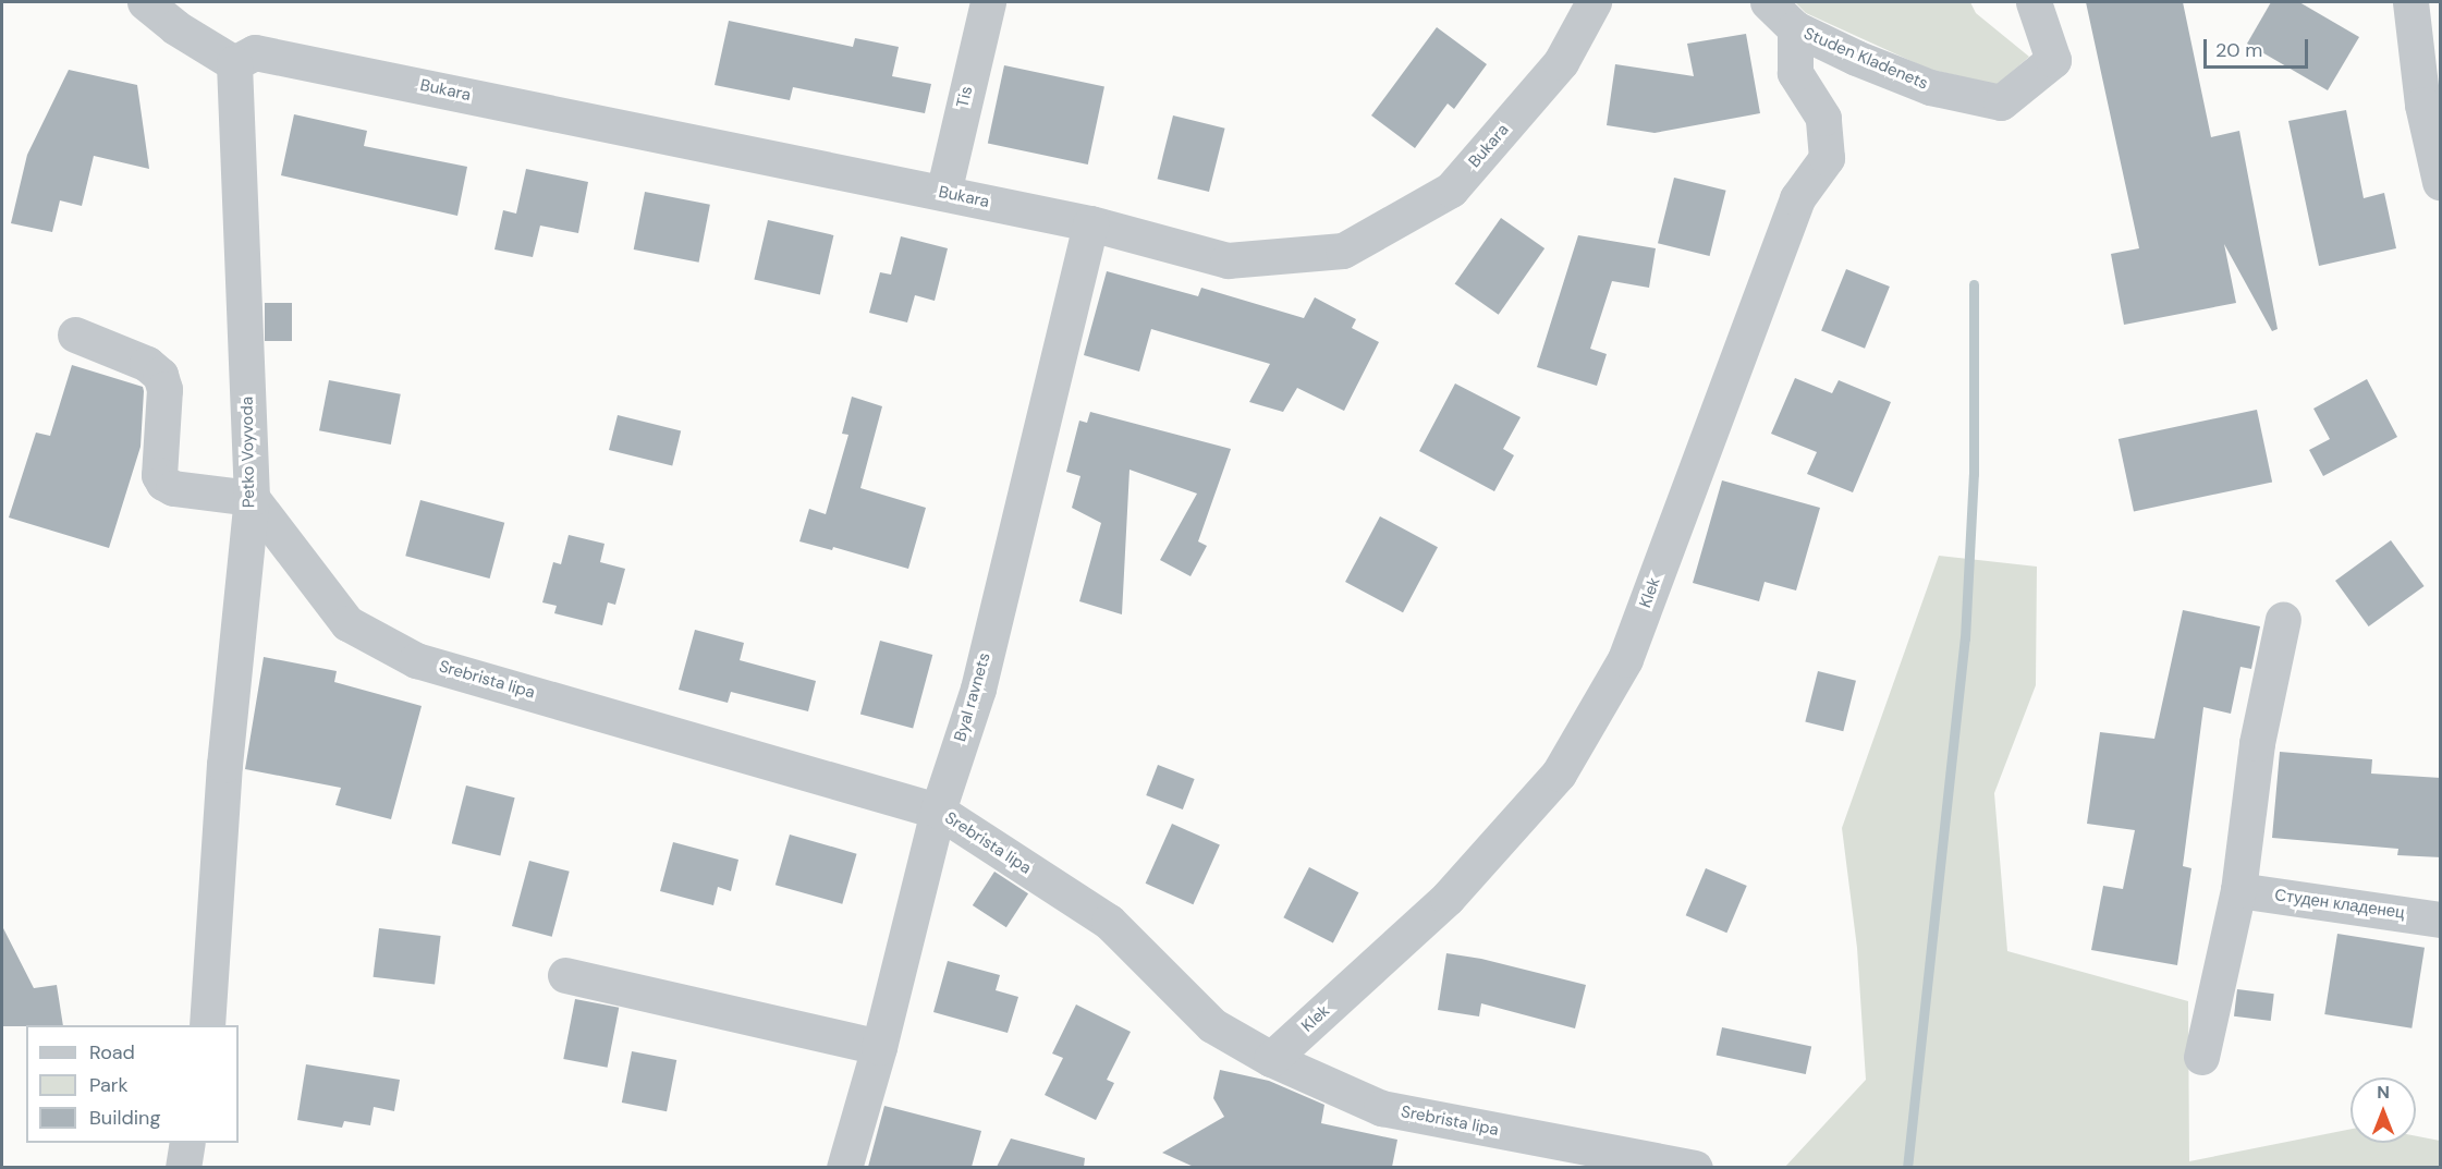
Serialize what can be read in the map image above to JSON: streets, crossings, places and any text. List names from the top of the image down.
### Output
{
  "streets": {
    "street": [
      "Studen Kladenets",
      "Bukara",
      "Tis",
      "Petko Voyvoda",
      "Klek",
      "Srebrista lipa",
      "Byal ravnets",
      "Студен кладенец"
    ]
  },
  "crossings": [
    ["Studen Kladenets", "Klek"],
    ["Bukara", "Tis"],
    ["Bukara", "Petko Voyvoda"],
    ["Bukara", "Byal ravnets"],
    ["Petko Voyvoda", "Srebrista lipa"],
    ["Klek", "Srebrista lipa"],
    ["Srebrista lipa", "Byal ravnets"]
  ],
  "legend": ["Road", "Park", "Building"],
  "scale_bar": "20 m",
  "north": "top"
}
